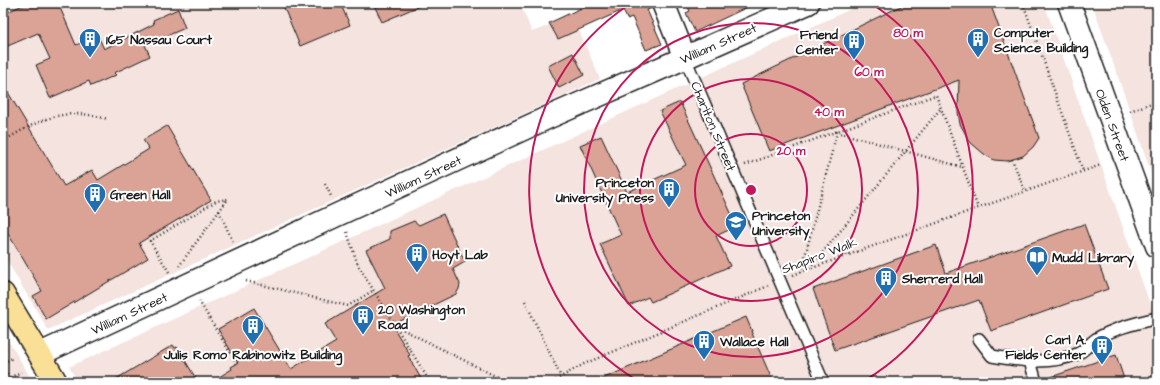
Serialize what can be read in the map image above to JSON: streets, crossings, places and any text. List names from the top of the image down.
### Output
{
  "streets": {
    "street": ["William Street", "Olden Street", "Charlton Street"],
    "path": ["Shapiro Walk"]
  },
  "crossings": [
    ["William Street", "Charlton Street"],
    ["Charlton Street", "Shapiro Walk"]
  ],
  "places": {
    "building": [
      "165 Nassau Court",
      "Computer Science Building",
      "Friend Center",
      "Princeton University Press",
      "Green Hall",
      "Hoyt Lab",
      "Sherrerd Hall",
      "20 Washington Road",
      "Julis Romo Rabinowitz Building",
      "Wallace Hall",
      "Carl A. Fields Center"
    ],
    "school or university": ["Princeton University"],
    "library": ["Mudd Library"]
  },
  "rings": [
    "80 m",
    "60 m",
    "40 m",
    "20 m"
  ]
}
